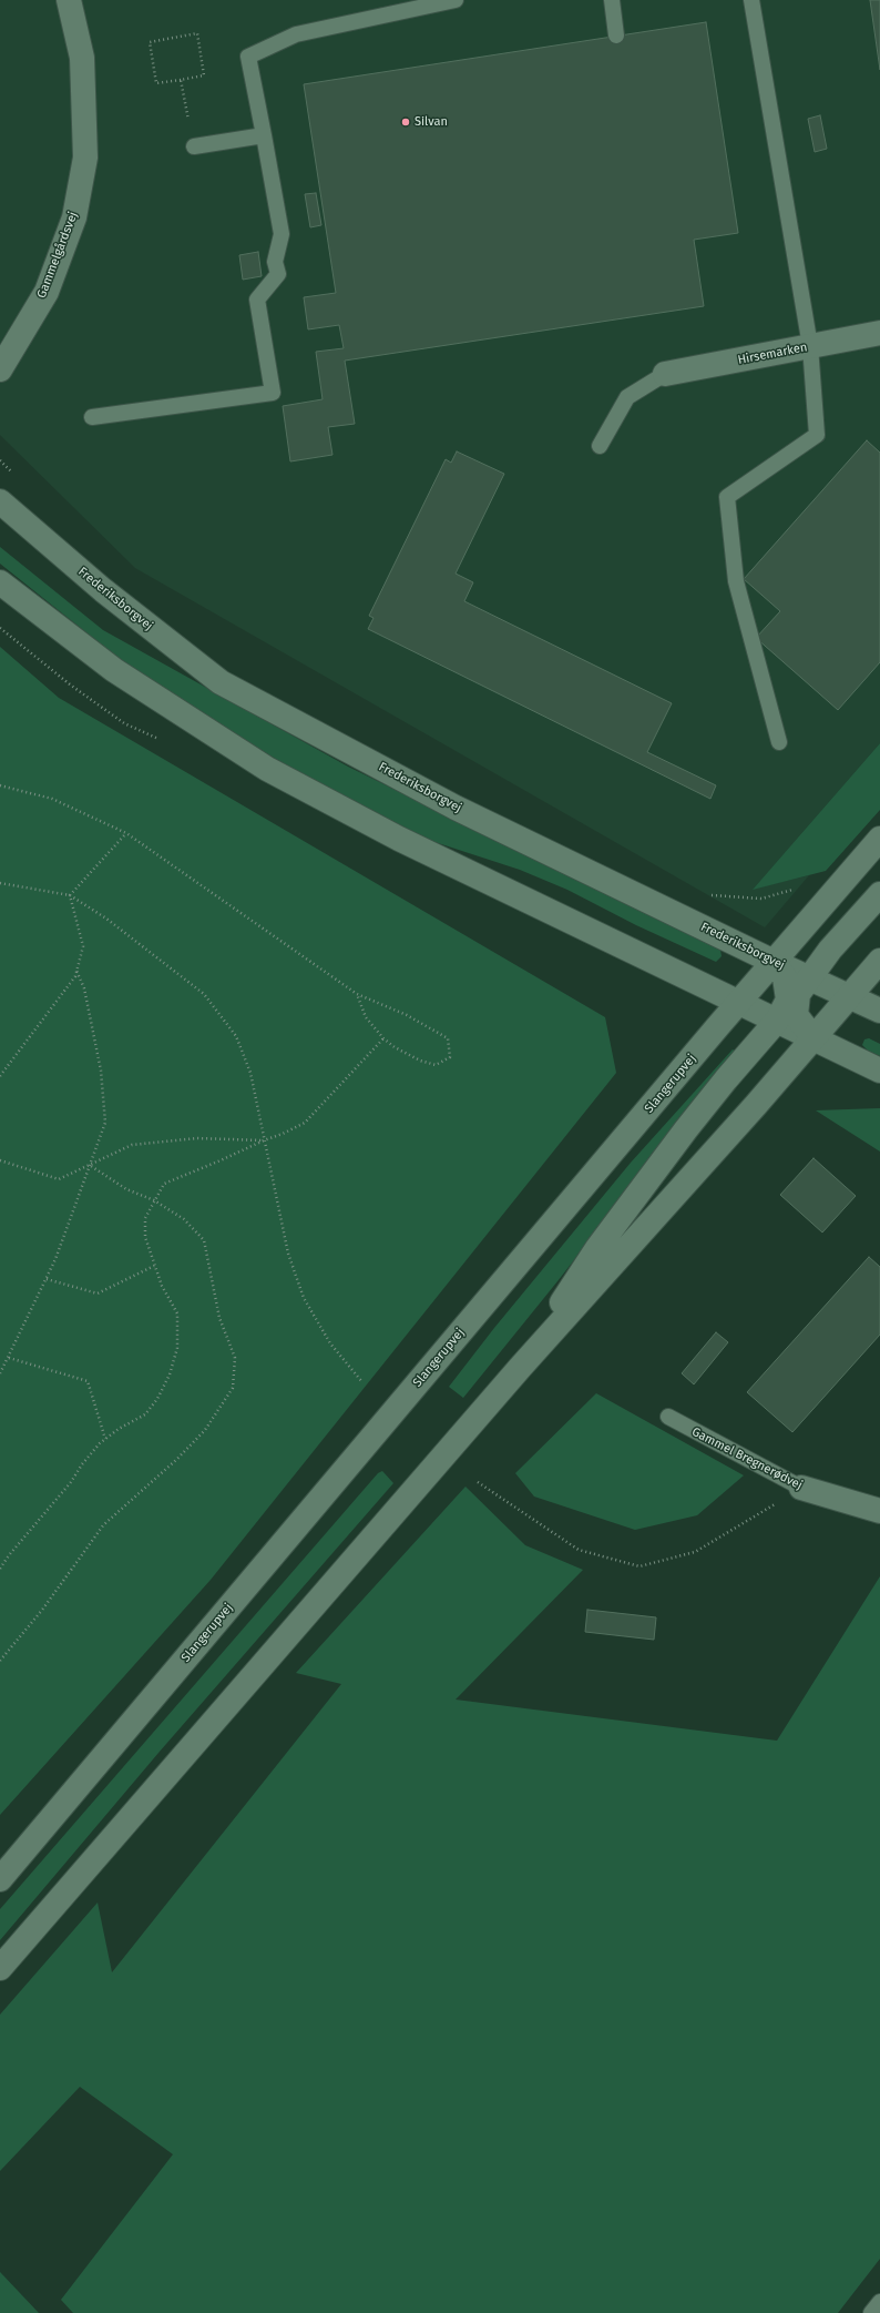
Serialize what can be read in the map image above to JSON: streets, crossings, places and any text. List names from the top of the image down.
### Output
{
  "streets": {
    "main road": [
      "Gammelgårdsvej",
      "Hirsemarken",
      "Frederiksborgvej",
      "Slangerupvej",
      "Gammel Bregnerødvej"
    ]
  },
  "crossings": [
    ["Frederiksborgvej", "Slangerupvej"]
  ],
  "places": ["Silvan"]
}
